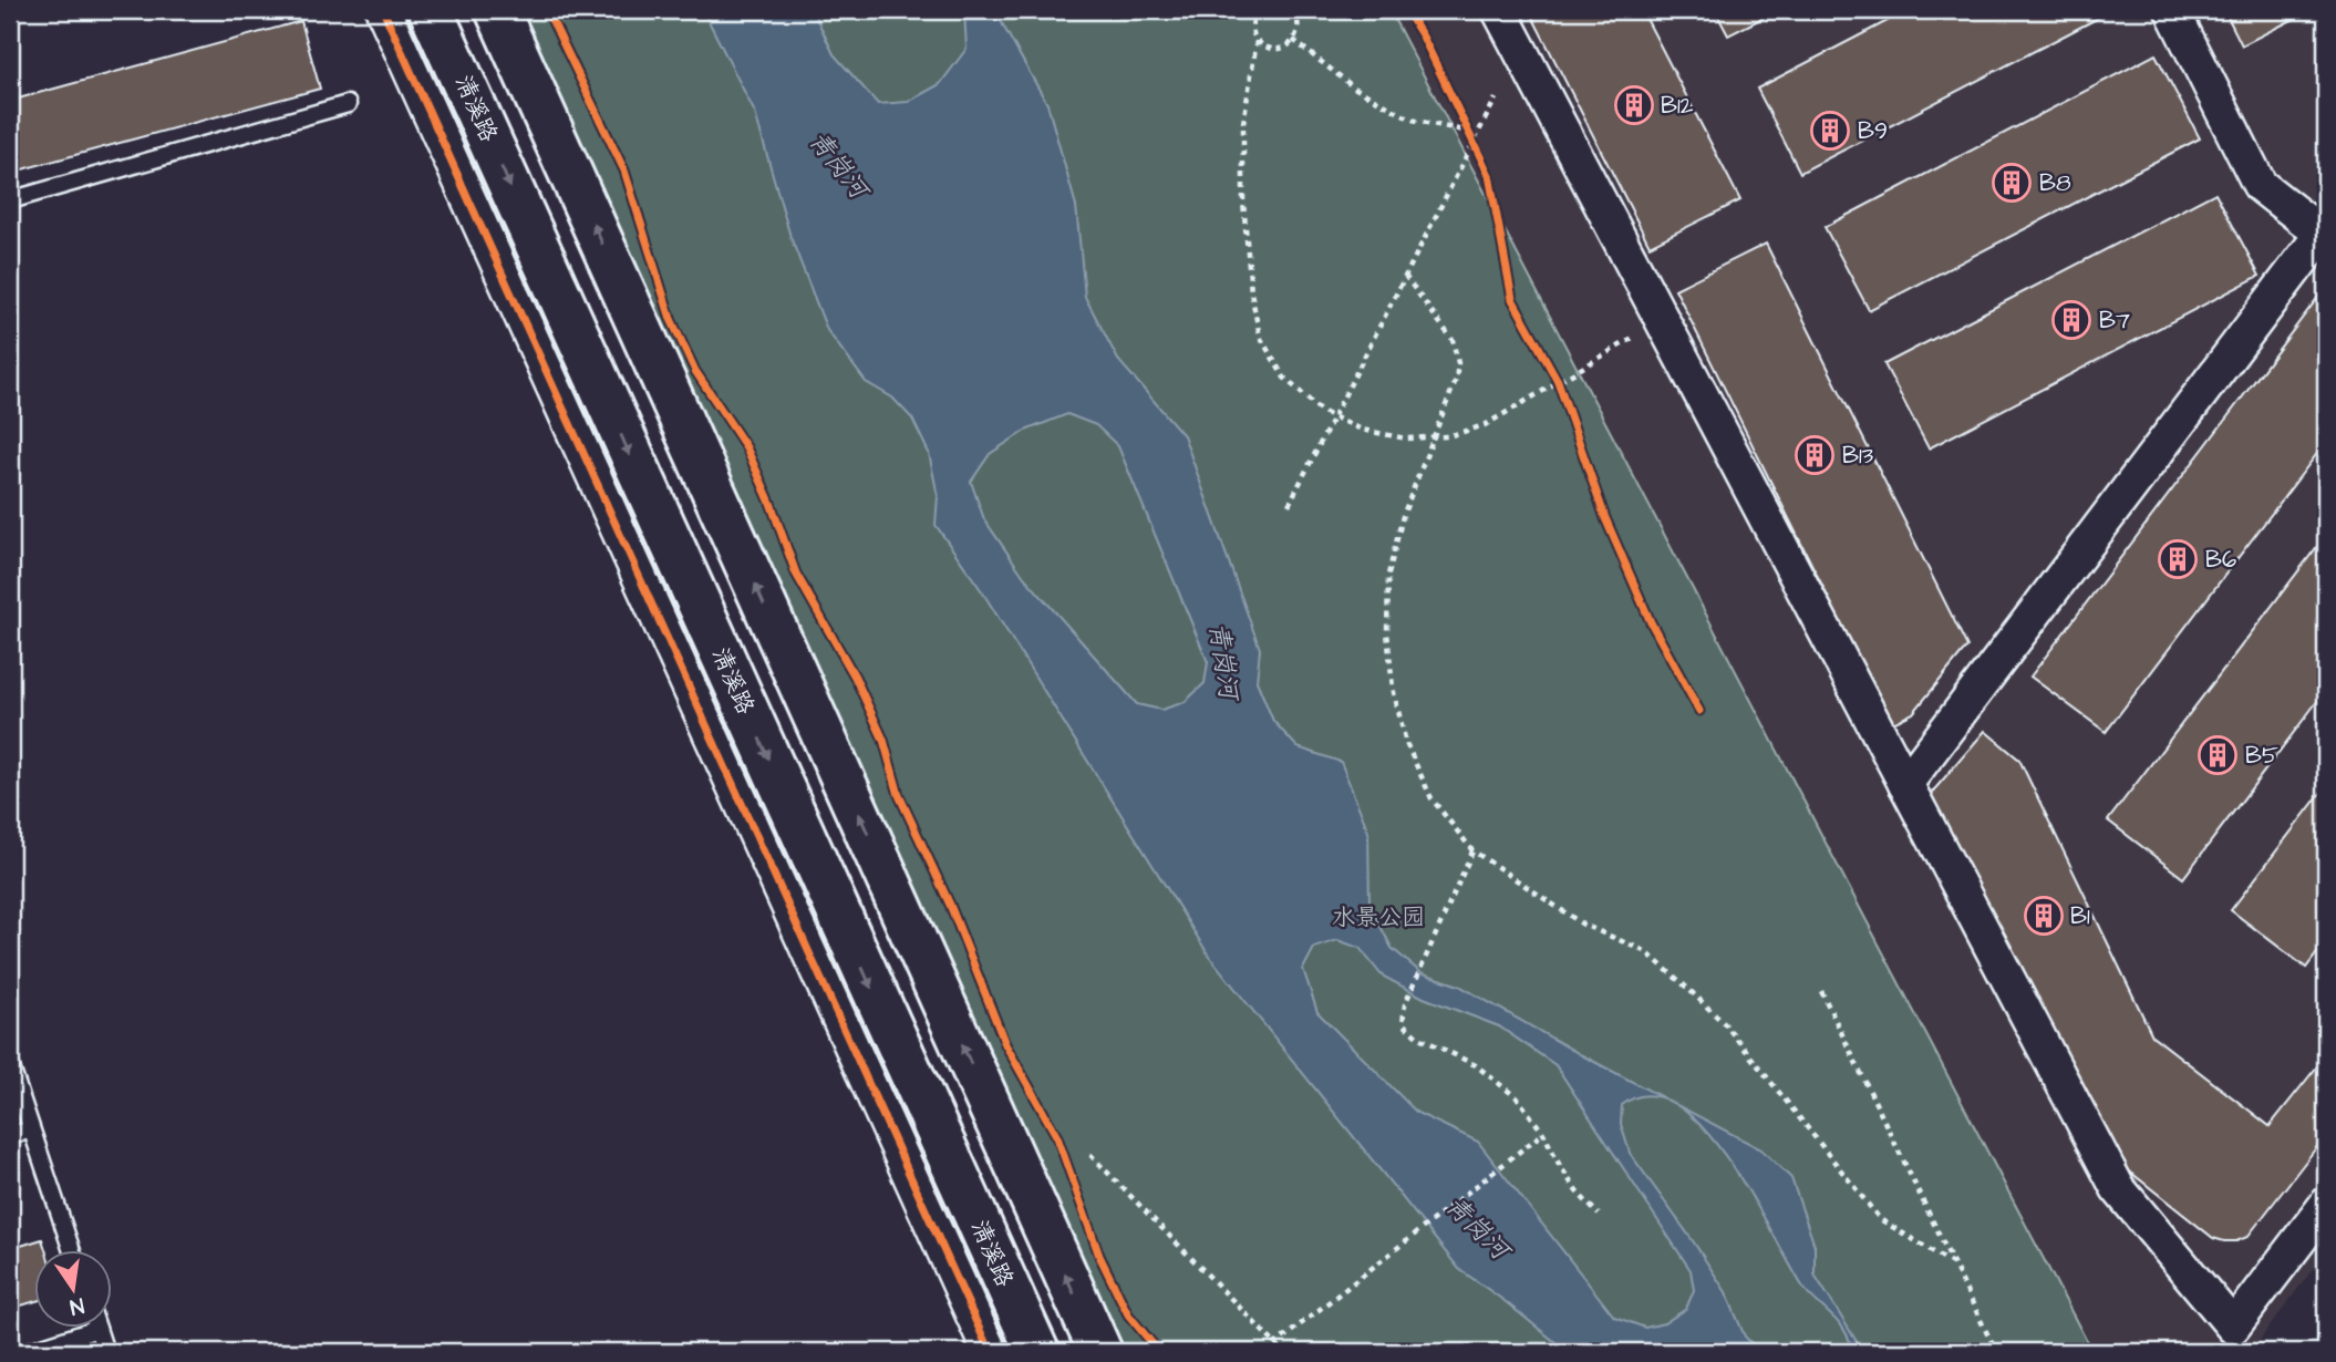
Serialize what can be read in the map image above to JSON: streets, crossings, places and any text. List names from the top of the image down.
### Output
{
  "streets": {
    "main road": ["清溪路"]
  },
  "water": ["青岗河"],
  "parks": ["水景公园"],
  "places": {
    "building": [
      "B12",
      "B9",
      "B8",
      "B7",
      "B13",
      "B6",
      "B5",
      "B1"
    ]
  },
  "north": "bottom"
}
